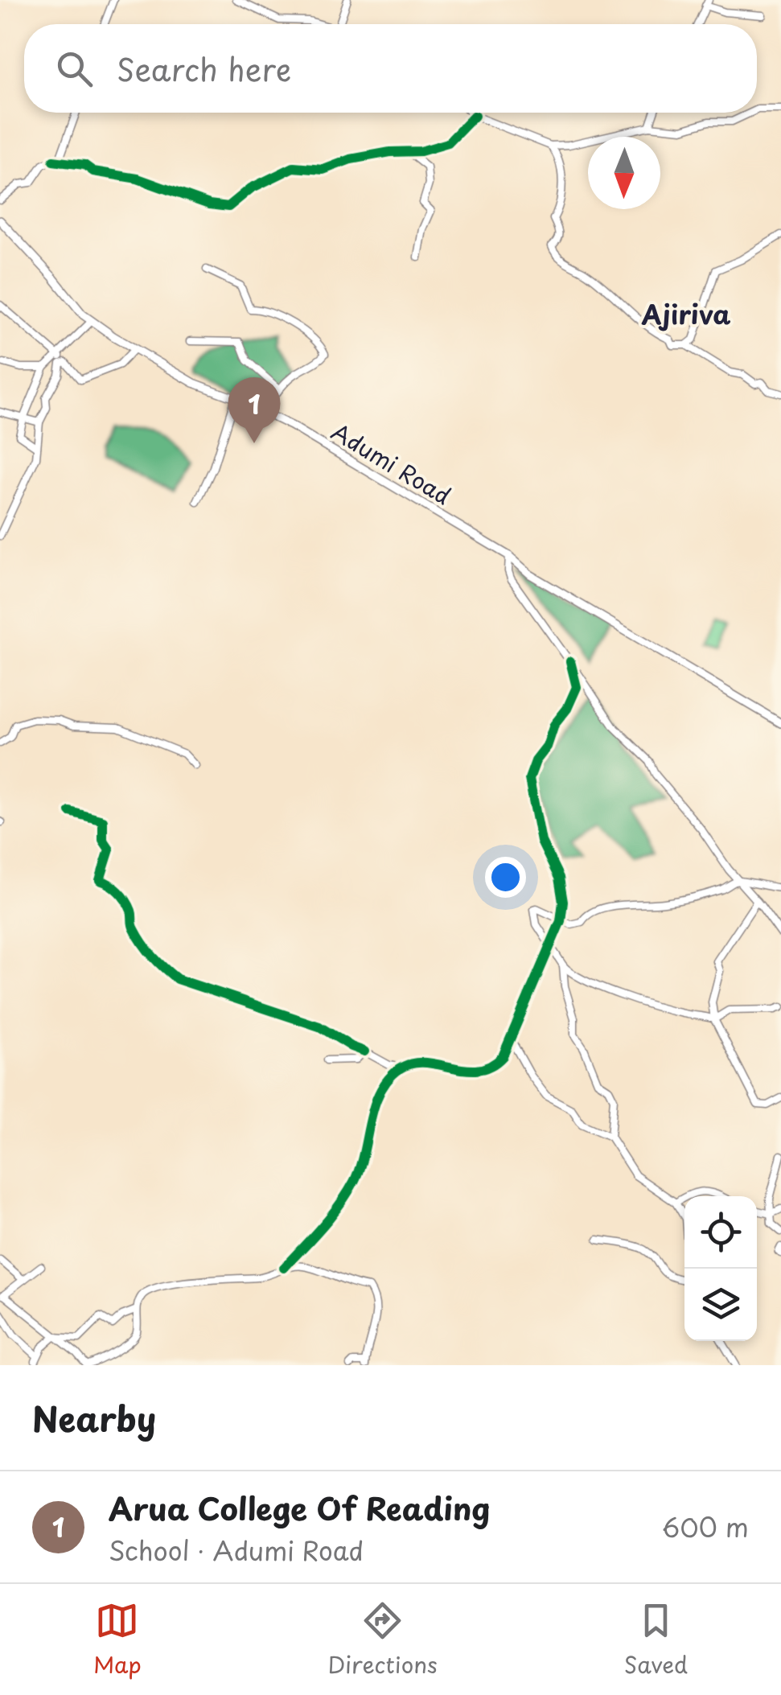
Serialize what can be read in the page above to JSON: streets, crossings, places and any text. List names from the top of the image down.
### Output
{
  "streets": {
    "main road": ["Adumi Road"]
  },
  "districts": ["Ajiriva"],
  "north": "bottom",
  "page": {
    "search": "Search here",
    "pins": "1",
    "heading": "Nearby",
    "list": [
      {
        "mark": "1",
        "name": "Arua College Of Reading",
        "note": "School · Adumi Road",
        "value": "600 m"
      }
    ],
    "nav": ["Map", "Directions", "Saved"]
  }
}
